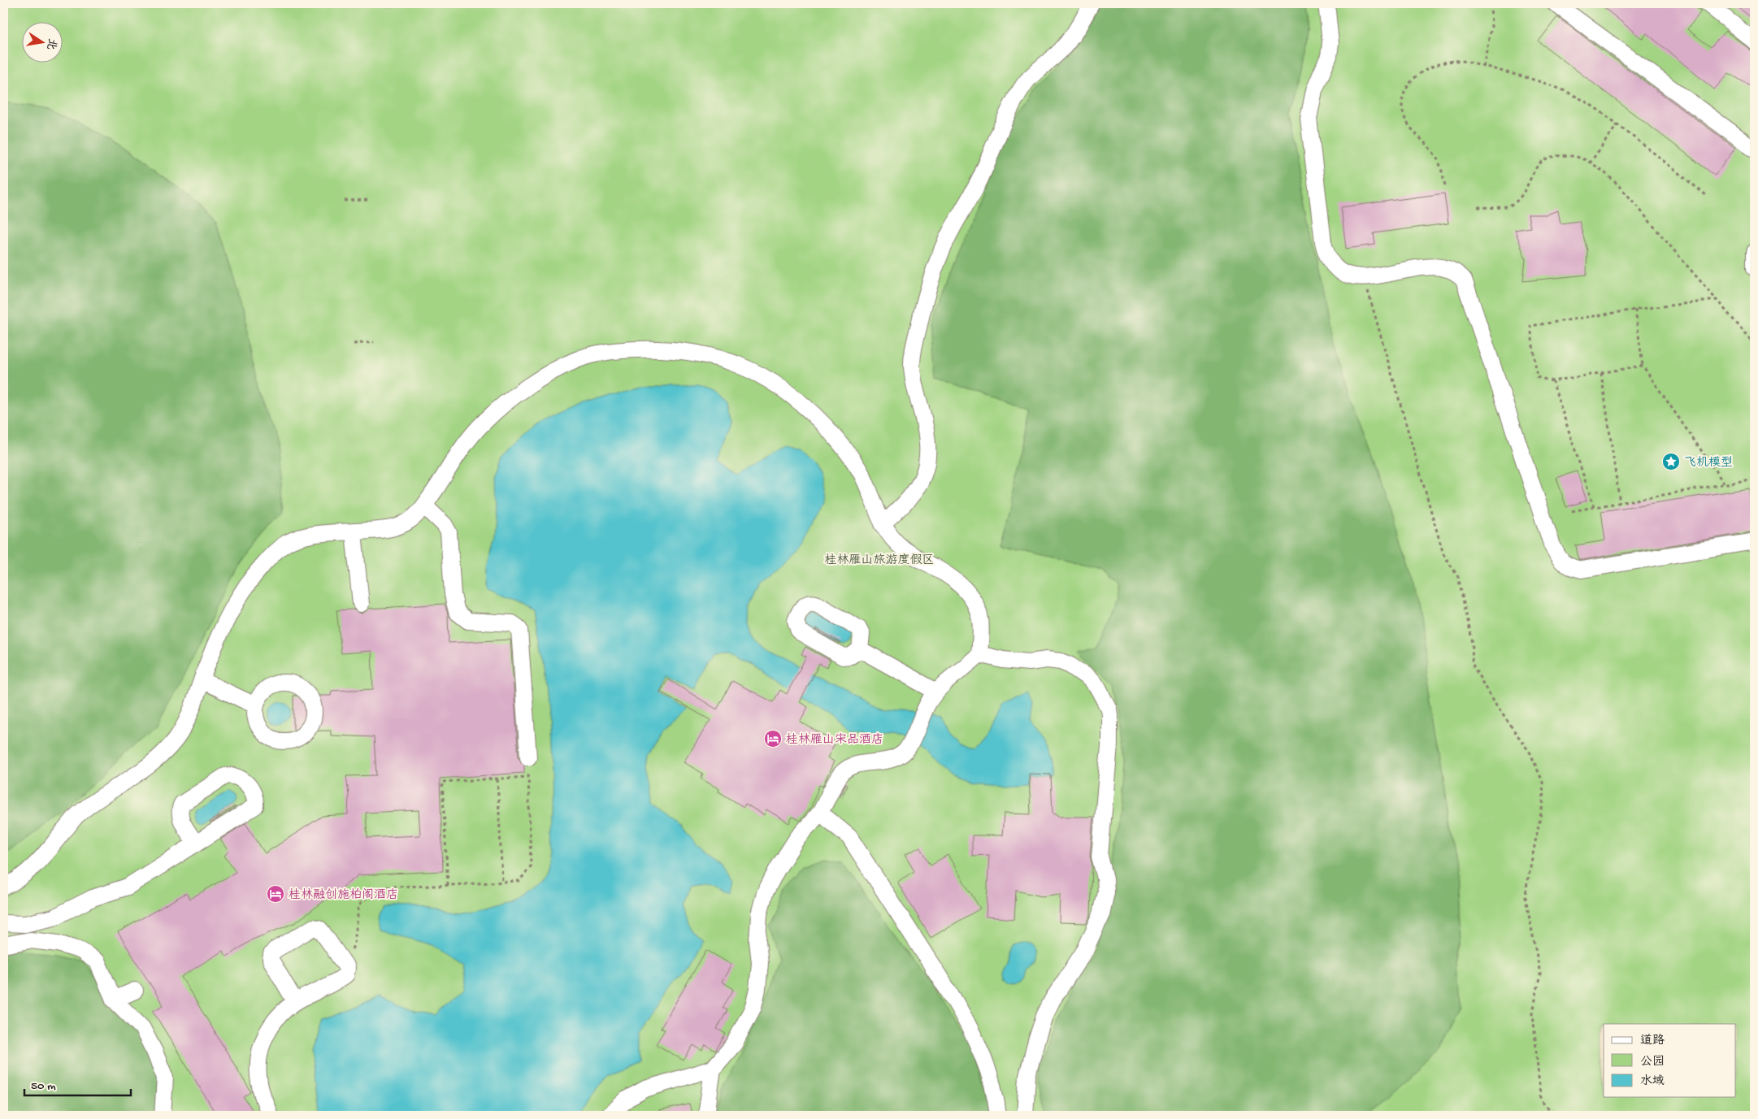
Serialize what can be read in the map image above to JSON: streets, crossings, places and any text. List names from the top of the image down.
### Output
{
  "parks": ["桂林雁山旅游度假区"],
  "places": {
    "place": ["飞机模型"],
    "hotel": ["桂林雁山宋品酒店", "桂林融创施柏阁酒店"]
  },
  "legend": ["道路", "公园", "水域"],
  "scale_bar": "50 m",
  "north": "right"
}
